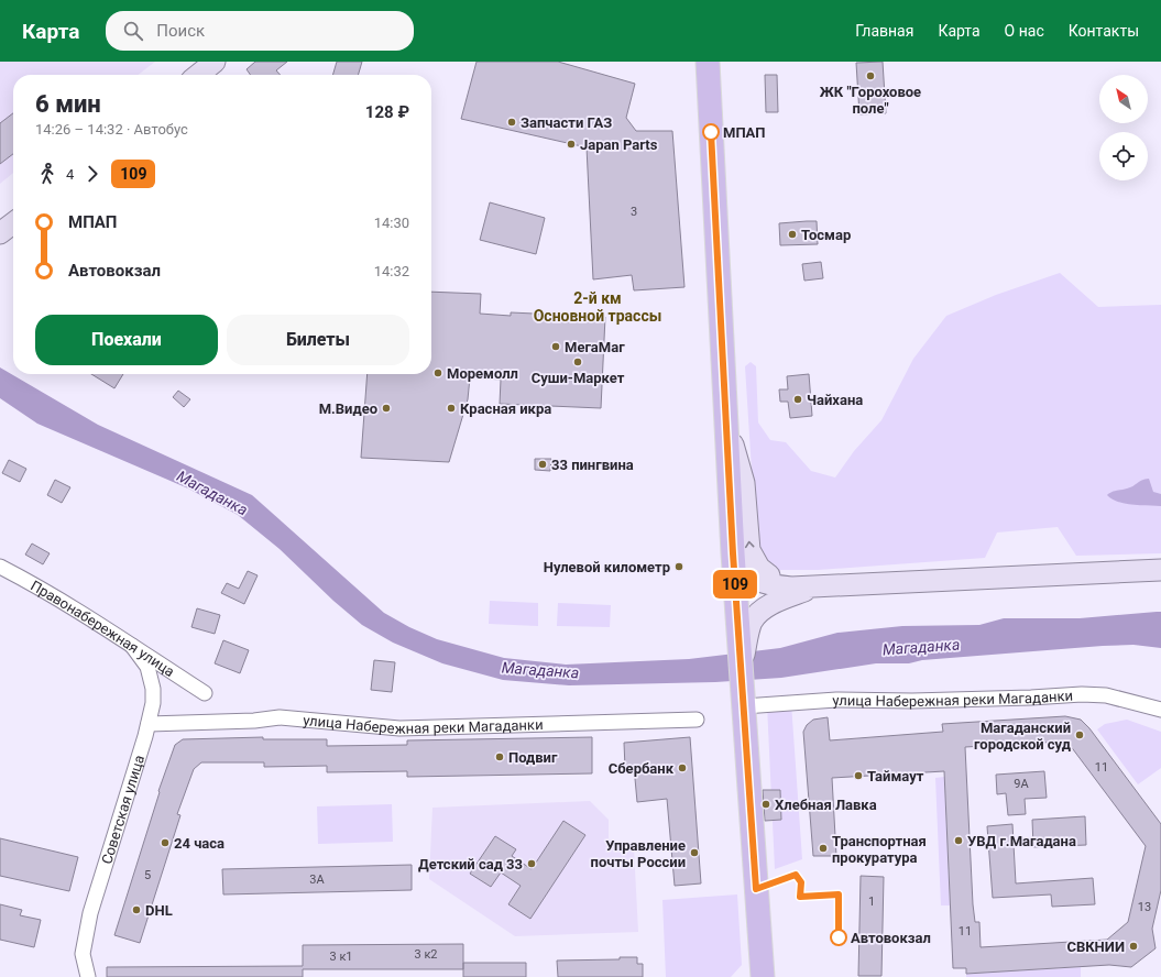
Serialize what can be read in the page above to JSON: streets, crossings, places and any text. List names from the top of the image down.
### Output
{
  "streets": {
    "street": ["Правонабережная улица", "улица Набережная реки Магаданки", "Советская улица"]
  },
  "crossings": [
    ["Правонабережная улица", "Советская улица"],
    ["улица Набережная реки Магаданки", "Советская улица"]
  ],
  "districts": ["2-й км Основной трассы"],
  "water": ["Магаданка"],
  "places": [
    "ЖК \"Гороховое поле\"",
    "Запчасти ГАЗ",
    "МПАП",
    "Japan Parts",
    "Тосмар",
    "МегаМаг",
    "Суши-Маркет",
    "Моремолл",
    "Чайхана",
    "М.Видео",
    "Красная икра",
    "33 пингвина",
    "Нулевой километр",
    "Магаданский городской суд",
    "Подвиг",
    "Сбербанк",
    "Таймаут",
    "Хлебная Лавка",
    "УВД г.Магадана",
    "24 часа",
    "Транспортная прокуратура",
    "Управление почты России",
    "Детский сад 33",
    "DHL",
    "Автовокзал",
    "СВКНИИ"
  ],
  "lines": ["bus line 109"],
  "house_numbers": [
    "3",
    "11",
    "9А",
    "5",
    "3А",
    "1",
    "13",
    "11",
    "3 к2",
    "3 к1"
  ],
  "north": "top left",
  "page": {
    "header": "Карта",
    "search": "Поиск",
    "nav": [
      "Главная",
      "Карта",
      "О нас",
      "Контакты"
    ],
    "on_map": "109",
    "heading": ["6 мин", "14:26 – 14:32 · Автобус", "128 ₽"],
    "legs": ["4", "109"],
    "list": [
      {
        "name": "МПАП",
        "value": "14:30"
      },
      {
        "name": "Автовокзал",
        "value": "14:32"
      }
    ],
    "buttons": ["Поехали", "Билеты"]
  }
}
